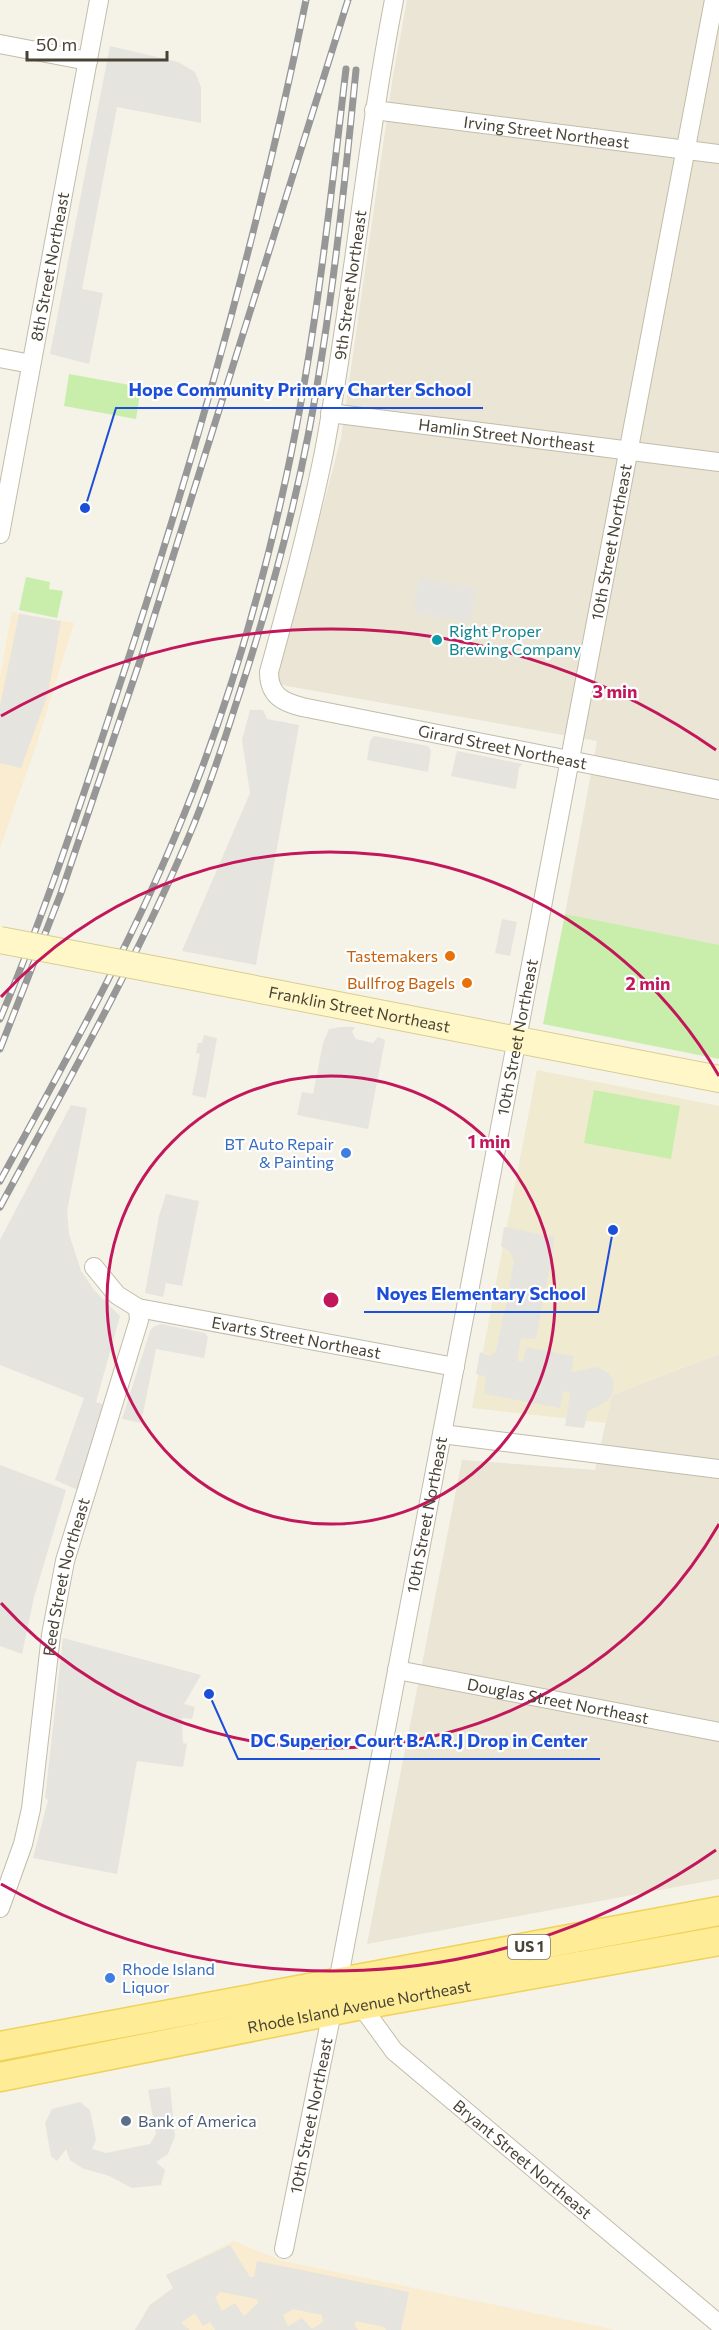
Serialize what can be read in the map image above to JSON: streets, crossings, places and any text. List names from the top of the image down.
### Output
{
  "streets": {
    "main road": ["US 1", "Rhode Island Avenue Northeast"],
    "street": [
      "Irving Street Northeast",
      "8th Street Northeast",
      "9th Street Northeast",
      "Hamlin Street Northeast",
      "10th Street Northeast",
      "Girard Street Northeast",
      "Franklin Street Northeast",
      "Evarts Street Northeast",
      "Reed Street Northeast",
      "Douglas Street Northeast",
      "Bryant Street Northeast"
    ]
  },
  "crossings": [
    ["Irving Street Northeast", "9th Street Northeast"],
    ["Irving Street Northeast", "10th Street Northeast"],
    ["9th Street Northeast", "Hamlin Street Northeast"],
    ["9th Street Northeast", "Girard Street Northeast"],
    ["Hamlin Street Northeast", "10th Street Northeast"],
    ["10th Street Northeast", "Girard Street Northeast"],
    ["10th Street Northeast", "Franklin Street Northeast"],
    ["10th Street Northeast", "Evarts Street Northeast"],
    ["10th Street Northeast", "Douglas Street Northeast"],
    ["10th Street Northeast", "Rhode Island Avenue Northeast"],
    ["10th Street Northeast", "Bryant Street Northeast"],
    ["Evarts Street Northeast", "Reed Street Northeast"],
    ["Rhode Island Avenue Northeast", "Bryant Street Northeast"]
  ],
  "places": [
    "Hope Community Primary Charter School",
    "Right Proper Brewing Company",
    "Tastemakers",
    "Bullfrog Bagels",
    "BT Auto Repair & Painting",
    "Noyes Elementary School",
    "DC Superior Court B.A.R.J Drop in Center",
    "Rhode Island Liquor",
    "Bank of America"
  ],
  "scale_bar": "50 m",
  "rings": ["3 min", "2 min", "1 min"]
}
